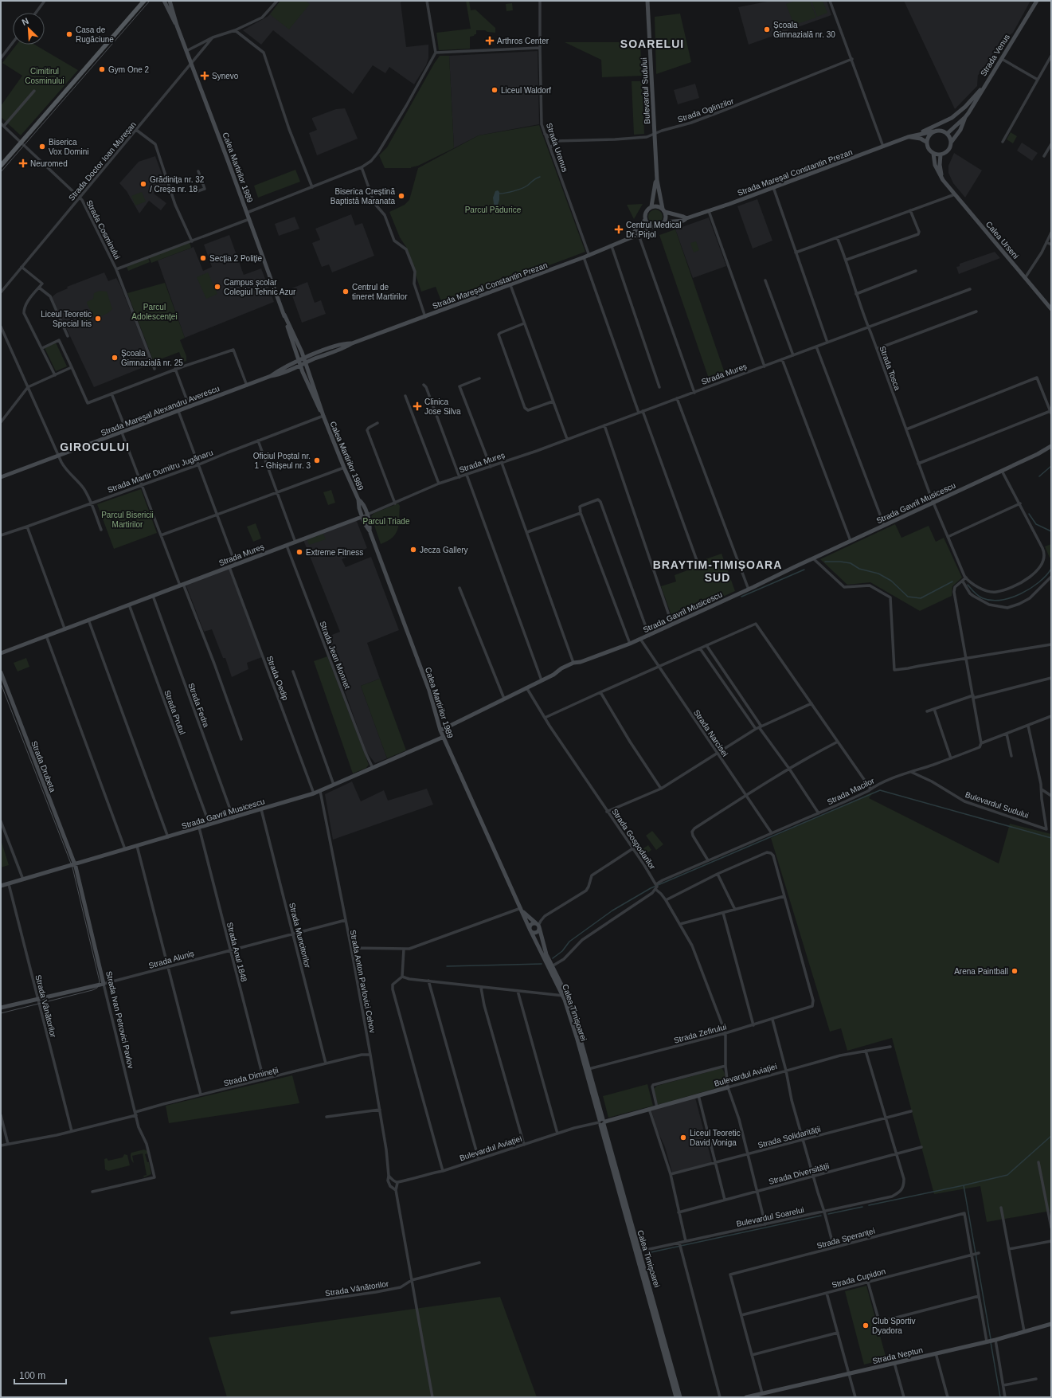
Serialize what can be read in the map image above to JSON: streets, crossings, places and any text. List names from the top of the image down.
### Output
{
  "streets": {
    "main road": [
      "Strada Venus",
      "Bulevardul Sudului",
      "Calea Martirilor 1989",
      "Strada Mareșal Constantin Prezan",
      "Calea Urseni",
      "Strada Mureș",
      "Strada Mareșal Alexandru Averescu",
      "Strada Gavril Musicescu",
      "Strada Drubeta",
      "Strada Aluniș",
      "Calea Timișoarei",
      "Strada Ivan Petrovici Pavlov",
      "Bulevardul Aviației",
      "Strada Neptun"
    ],
    "street": [
      "Strada Oglinzilor",
      "Strada Uranus",
      "Strada Doctor Ioan Mureșan",
      "Strada Cosminului",
      "Strada Tosca",
      "Strada Martir Dumitru Jugănaru",
      "Strada Jean Monnet",
      "Strada Oedip",
      "Strada Fedra",
      "Strada Prutul",
      "Strada Narcisei",
      "Strada Macilor",
      "Strada Gospodarilor",
      "Strada Muncitorilor",
      "Strada Anul 1848",
      "Strada Anton Pavlovici Cehov",
      "Strada Vânătorilor",
      "Strada Zefirului",
      "Strada Dimineții",
      "Strada Solidarității",
      "Strada Diversității",
      "Bulevardul Soarelui",
      "Strada Speranței",
      "Strada Cupidon"
    ]
  },
  "crossings": [
    ["Strada Venus", "Strada Mareșal Constantin Prezan"],
    ["Strada Venus", "Calea Urseni"],
    ["Bulevardul Sudului", "Strada Oglinzilor"],
    ["Bulevardul Sudului", "Strada Mareșal Constantin Prezan"],
    ["Bulevardul Sudului", "Strada Macilor"],
    ["Strada Uranus", "Strada Mareșal Constantin Prezan"],
    ["Strada Doctor Ioan Mureșan", "Calea Martirilor 1989"],
    ["Strada Doctor Ioan Mureșan", "Strada Cosminului"],
    ["Calea Martirilor 1989", "Strada Mareșal Constantin Prezan"],
    ["Calea Martirilor 1989", "Strada Mureș"],
    ["Calea Martirilor 1989", "Strada Mareșal Alexandru Averescu"],
    ["Calea Martirilor 1989", "Strada Martir Dumitru Jugănaru"],
    ["Calea Martirilor 1989", "Strada Gavril Musicescu"],
    ["Calea Martirilor 1989", "Calea Timișoarei"],
    ["Strada Mareșal Constantin Prezan", "Calea Urseni"],
    ["Strada Mareșal Constantin Prezan", "Strada Mareșal Alexandru Averescu"],
    ["Strada Tosca", "Strada Mureș"],
    ["Strada Tosca", "Strada Gavril Musicescu"],
    ["Strada Mureș", "Strada Jean Monnet"],
    ["Strada Mureș", "Strada Oedip"],
    ["Strada Mureș", "Strada Fedra"],
    ["Strada Mureș", "Strada Prutul"],
    ["Strada Gavril Musicescu", "Strada Jean Monnet"],
    ["Strada Gavril Musicescu", "Strada Oedip"],
    ["Strada Gavril Musicescu", "Strada Fedra"],
    ["Strada Gavril Musicescu", "Strada Prutul"],
    ["Strada Gavril Musicescu", "Strada Narcisei"],
    ["Strada Gavril Musicescu", "Strada Drubeta"],
    ["Strada Gavril Musicescu", "Strada Gospodarilor"],
    ["Strada Gavril Musicescu", "Strada Muncitorilor"],
    ["Strada Gavril Musicescu", "Strada Anul 1848"],
    ["Strada Gavril Musicescu", "Strada Anton Pavlovici Cehov"],
    ["Strada Gavril Musicescu", "Strada Vânătorilor"],
    ["Strada Gavril Musicescu", "Strada Ivan Petrovici Pavlov"],
    ["Strada Narcisei", "Strada Macilor"],
    ["Strada Drubeta", "Strada Ivan Petrovici Pavlov"],
    ["Strada Macilor", "Strada Gospodarilor"],
    ["Strada Gospodarilor", "Strada Zefirului"],
    ["Strada Muncitorilor", "Strada Aluniș"],
    ["Strada Muncitorilor", "Strada Dimineții"],
    ["Strada Anul 1848", "Strada Aluniș"],
    ["Strada Anul 1848", "Strada Dimineții"],
    ["Strada Aluniș", "Strada Anton Pavlovici Cehov"],
    ["Strada Aluniș", "Strada Vânătorilor"],
    ["Strada Aluniș", "Strada Ivan Petrovici Pavlov"],
    ["Strada Anton Pavlovici Cehov", "Strada Dimineții"],
    ["Strada Vânătorilor", "Strada Dimineții"],
    ["Calea Timișoarei", "Strada Zefirului"],
    ["Calea Timișoarei", "Bulevardul Aviației"],
    ["Calea Timișoarei", "Bulevardul Soarelui"],
    ["Strada Ivan Petrovici Pavlov", "Strada Dimineții"],
    ["Strada Diversității", "Bulevardul Soarelui"],
    ["Strada Speranței", "Strada Cupidon"]
  ],
  "districts": ["SOARELUI", "GIROCULUI", "BRAYTIM-TIMIȘOARA SUD"],
  "parks": [
    "Cimitirul Cosminului",
    "Parcul Pădurice",
    "Parcul Adolescenței",
    "Parcul Bisericii Martirilor",
    "Parcul Triade"
  ],
  "places": {
    "other": [
      "Școala Gimnazială nr. 30",
      "Casa de Rugăciune",
      "Gym One 2",
      "Liceul Waldorf",
      "Biserica Vox Domini",
      "Grădinița nr. 32 / Creșa nr. 18",
      "Biserica Creștină Baptistă Maranata",
      "Secția 2 Poliție",
      "Campus școlar Colegiul Tehnic Azur",
      "Centrul de tineret Martirilor",
      "Liceul Teoretic Special Iris",
      "Școala Gimnazială nr. 25",
      "Oficiul Poștal nr. 1 - Ghișeul nr. 3",
      "Jecza Gallery",
      "Extreme Fitness",
      "Arena Paintball",
      "Liceul Teoretic David Voniga",
      "Club Sportiv Dyadora"
    ],
    "health": [
      "Arthros Center",
      "Synevo",
      "Neuromed",
      "Centrul Medical Dr. Pirjol",
      "Clinica Jose Silva"
    ]
  },
  "scale_bar": "100 m",
  "north": "top left"
}
